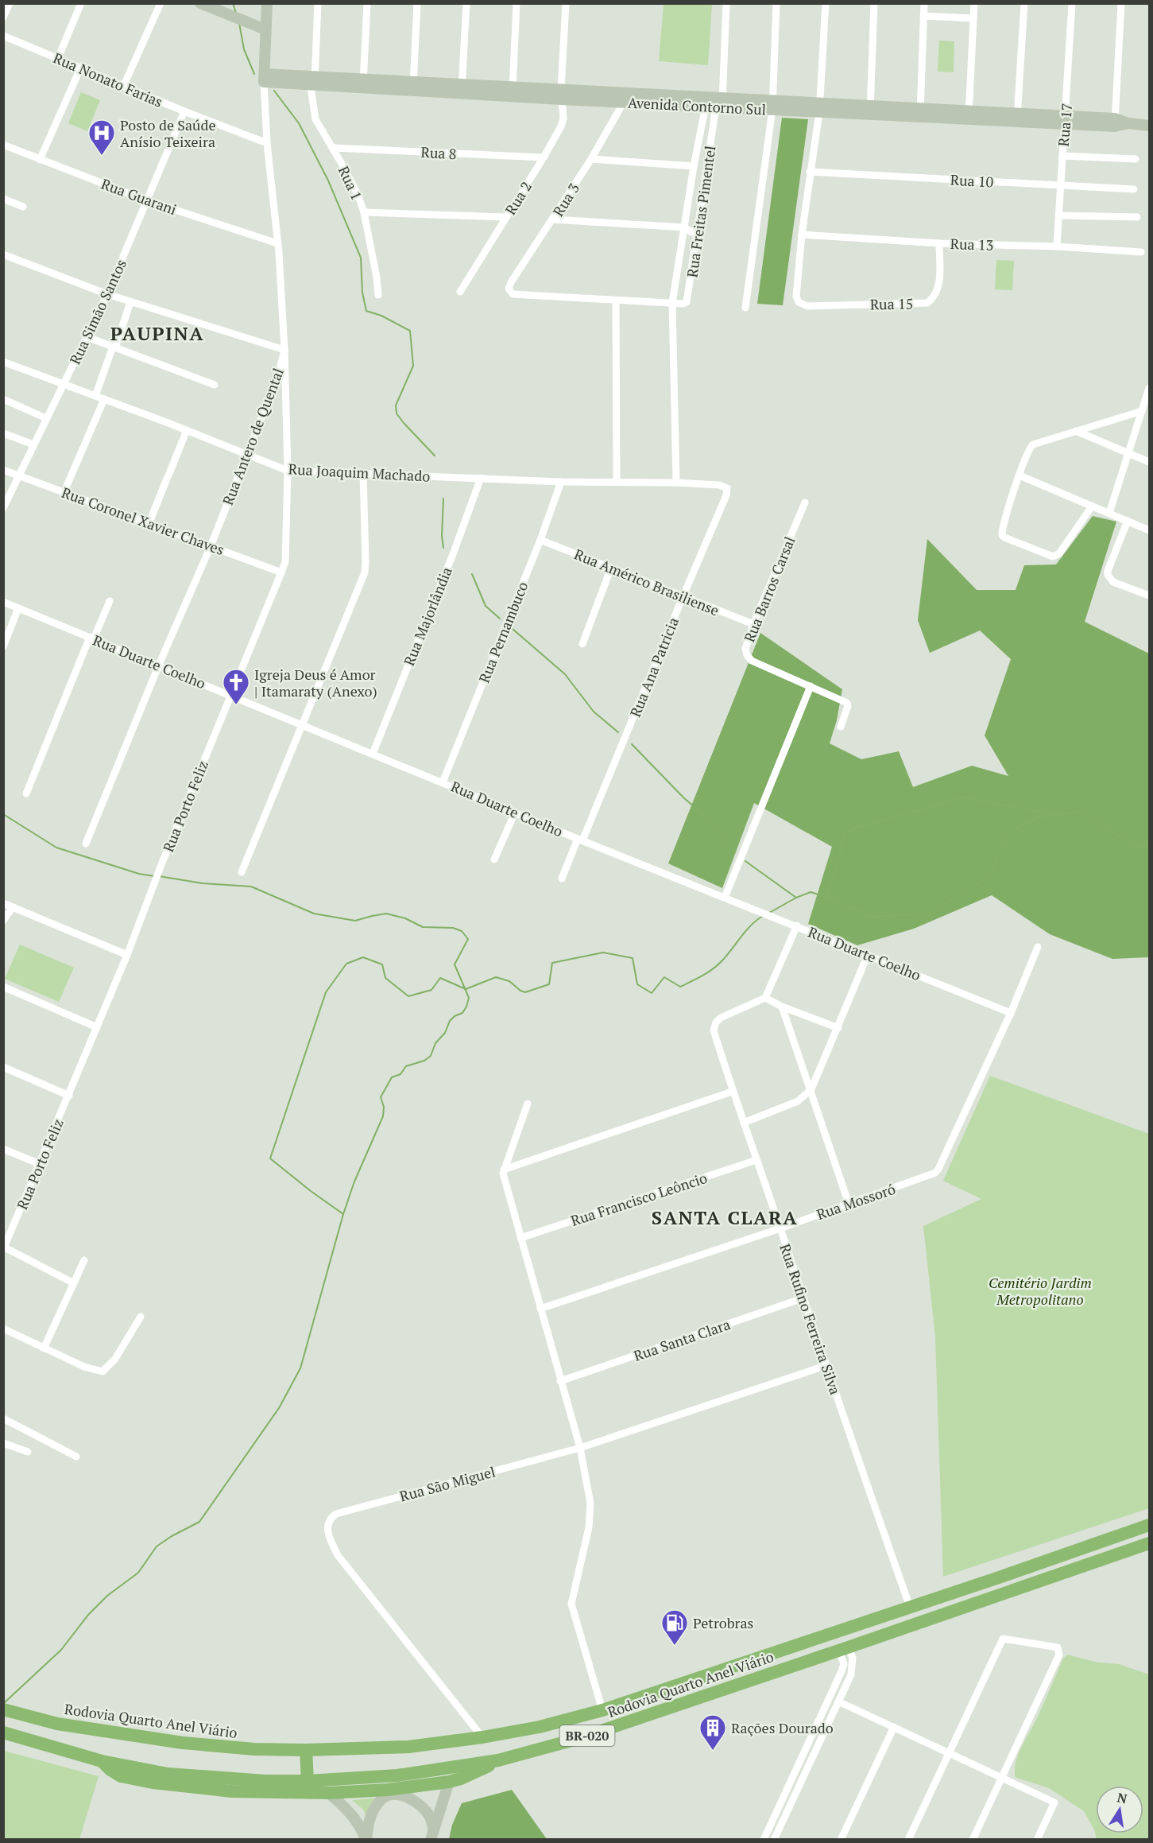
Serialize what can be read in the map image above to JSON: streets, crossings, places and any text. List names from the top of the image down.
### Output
{
  "streets": {
    "highway": ["Rodovia Quarto Anel Viário", "BR-020"],
    "street": [
      "Rua Nonato Farias",
      "Avenida Contorno Sul",
      "Rua 17",
      "Rua 8",
      "Rua 10",
      "Rua 1",
      "Rua Guarani",
      "Rua 2",
      "Rua 3",
      "Rua Freitas Pimentel",
      "Rua 13",
      "Rua 15",
      "Rua Simão Santos",
      "Rua Antero de Quental",
      "Rua Joaquim Machado",
      "Rua Coronel Xavier Chaves",
      "Rua Américo Brasiliense",
      "Rua Barros Carsal",
      "Rua Majorlândia",
      "Rua Pernambuco",
      "Rua Duarte Coelho",
      "Rua Ana Patricia",
      "Rua Porto Feliz",
      "Rua Francisco Leôncio",
      "Rua Mossoró",
      "Rua Rufino Ferreira Silva",
      "Rua Santa Clara",
      "Rua São Miguel"
    ]
  },
  "crossings": [
    ["Rua Nonato Farias", "Rua Simão Santos"],
    ["Rua Nonato Farias", "Rua Antero de Quental"],
    ["Avenida Contorno Sul", "Rua 17"],
    ["Avenida Contorno Sul", "Rua 1"],
    ["Avenida Contorno Sul", "Rua 2"],
    ["Avenida Contorno Sul", "Rua 3"],
    ["Avenida Contorno Sul", "Rua Freitas Pimentel"],
    ["Avenida Contorno Sul", "Rua Antero de Quental"],
    ["Rua 17", "Rua 10"],
    ["Rua 17", "Rua 13"],
    ["Rua 8", "Rua 1"],
    ["Rua 8", "Rua 2"],
    ["Rua Guarani", "Rua Simão Santos"],
    ["Rua Guarani", "Rua Antero de Quental"],
    ["Rua Freitas Pimentel", "Rua Joaquim Machado"],
    ["Rua 13", "Rua 15"],
    ["Rua Simão Santos", "Rua Joaquim Machado"],
    ["Rua Simão Santos", "Rua Coronel Xavier Chaves"],
    ["Rua Antero de Quental", "Rua Joaquim Machado"],
    ["Rua Antero de Quental", "Rua Coronel Xavier Chaves"],
    ["Rua Antero de Quental", "Rua Duarte Coelho"],
    ["Rua Antero de Quental", "Rua Porto Feliz"],
    ["Rua Joaquim Machado", "Rua Majorlândia"],
    ["Rua Joaquim Machado", "Rua Pernambuco"],
    ["Rua Joaquim Machado", "Rua Ana Patricia"],
    ["Rua Joaquim Machado", "Rua Porto Feliz"],
    ["Rua Coronel Xavier Chaves", "Rua Porto Feliz"],
    ["Rua Américo Brasiliense", "Rua Barros Carsal"],
    ["Rua Américo Brasiliense", "Rua Pernambuco"],
    ["Rua Américo Brasiliense", "Rua Ana Patricia"],
    ["Rua Majorlândia", "Rua Duarte Coelho"],
    ["Rua Pernambuco", "Rua Duarte Coelho"],
    ["Rua Duarte Coelho", "Rua Ana Patricia"],
    ["Rua Duarte Coelho", "Rua Porto Feliz"],
    ["Rua Duarte Coelho", "Rua Mossoró"],
    ["Rua Francisco Leôncio", "Rua Rufino Ferreira Silva"],
    ["Rua Mossoró", "Rua Rufino Ferreira Silva"],
    ["Rua Rufino Ferreira Silva", "Rua Santa Clara"],
    ["Rua Rufino Ferreira Silva", "Rua São Miguel"],
    ["Rua Rufino Ferreira Silva", "Rodovia Quarto Anel Viário"],
    ["Rua São Miguel", "Rodovia Quarto Anel Viário"]
  ],
  "districts": ["PAUPINA", "SANTA CLARA"],
  "parks": ["Cemitério Jardim Metropolitano"],
  "places": {
    "hospital": ["Posto de Saúde Anísio Teixeira"],
    "church": ["Igreja Deus é Amor | Itamaraty (Anexo)"],
    "fuel station": ["Petrobras"],
    "building": ["Rações Dourado"]
  },
  "north": "top"
}
